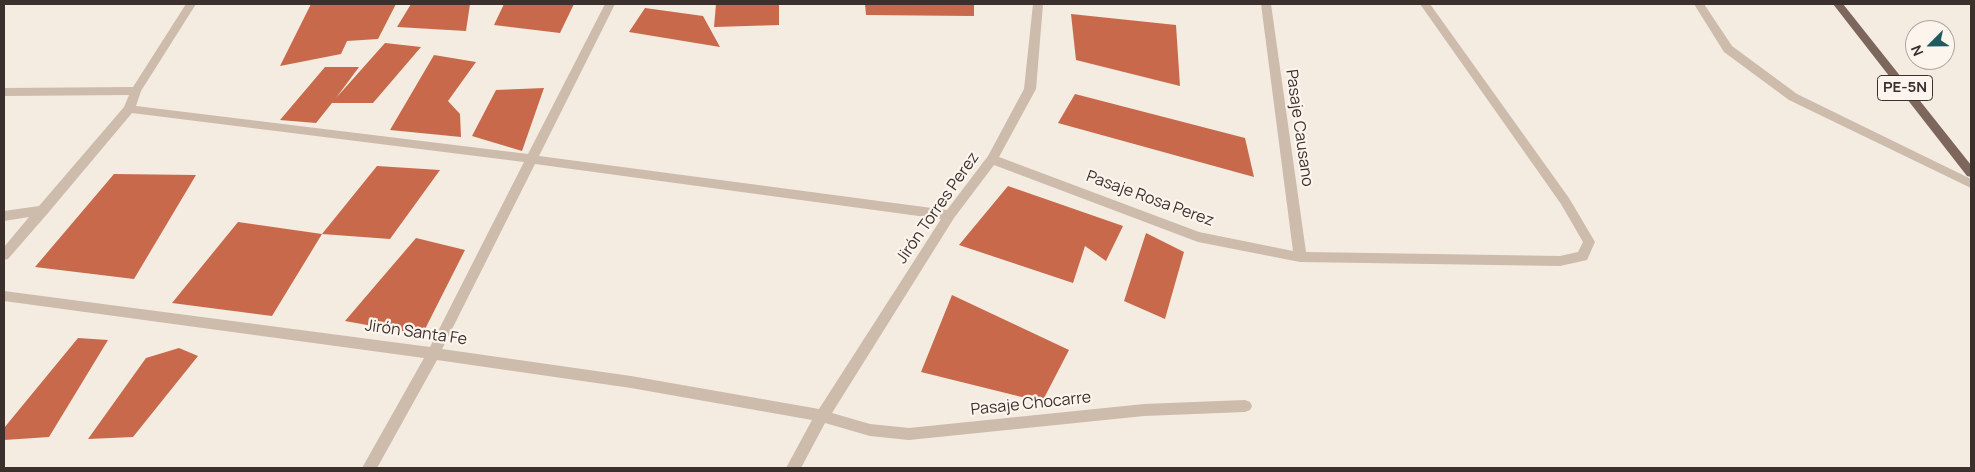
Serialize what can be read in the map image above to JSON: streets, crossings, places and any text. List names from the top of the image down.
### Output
{
  "streets": {
    "main road": ["PE-5N"],
    "street": [
      "Pasaje Causano",
      "Pasaje Rosa Perez",
      "Jirón Torres Perez",
      "Jirón Santa Fe",
      "Pasaje Chocarre"
    ]
  },
  "crossings": [
    ["Pasaje Causano", "Pasaje Rosa Perez"],
    ["Pasaje Rosa Perez", "Jirón Torres Perez"],
    ["Jirón Torres Perez", "Jirón Santa Fe"],
    ["Jirón Torres Perez", "Pasaje Chocarre"],
    ["Jirón Santa Fe", "Pasaje Chocarre"]
  ],
  "north": "bottom left"
}
